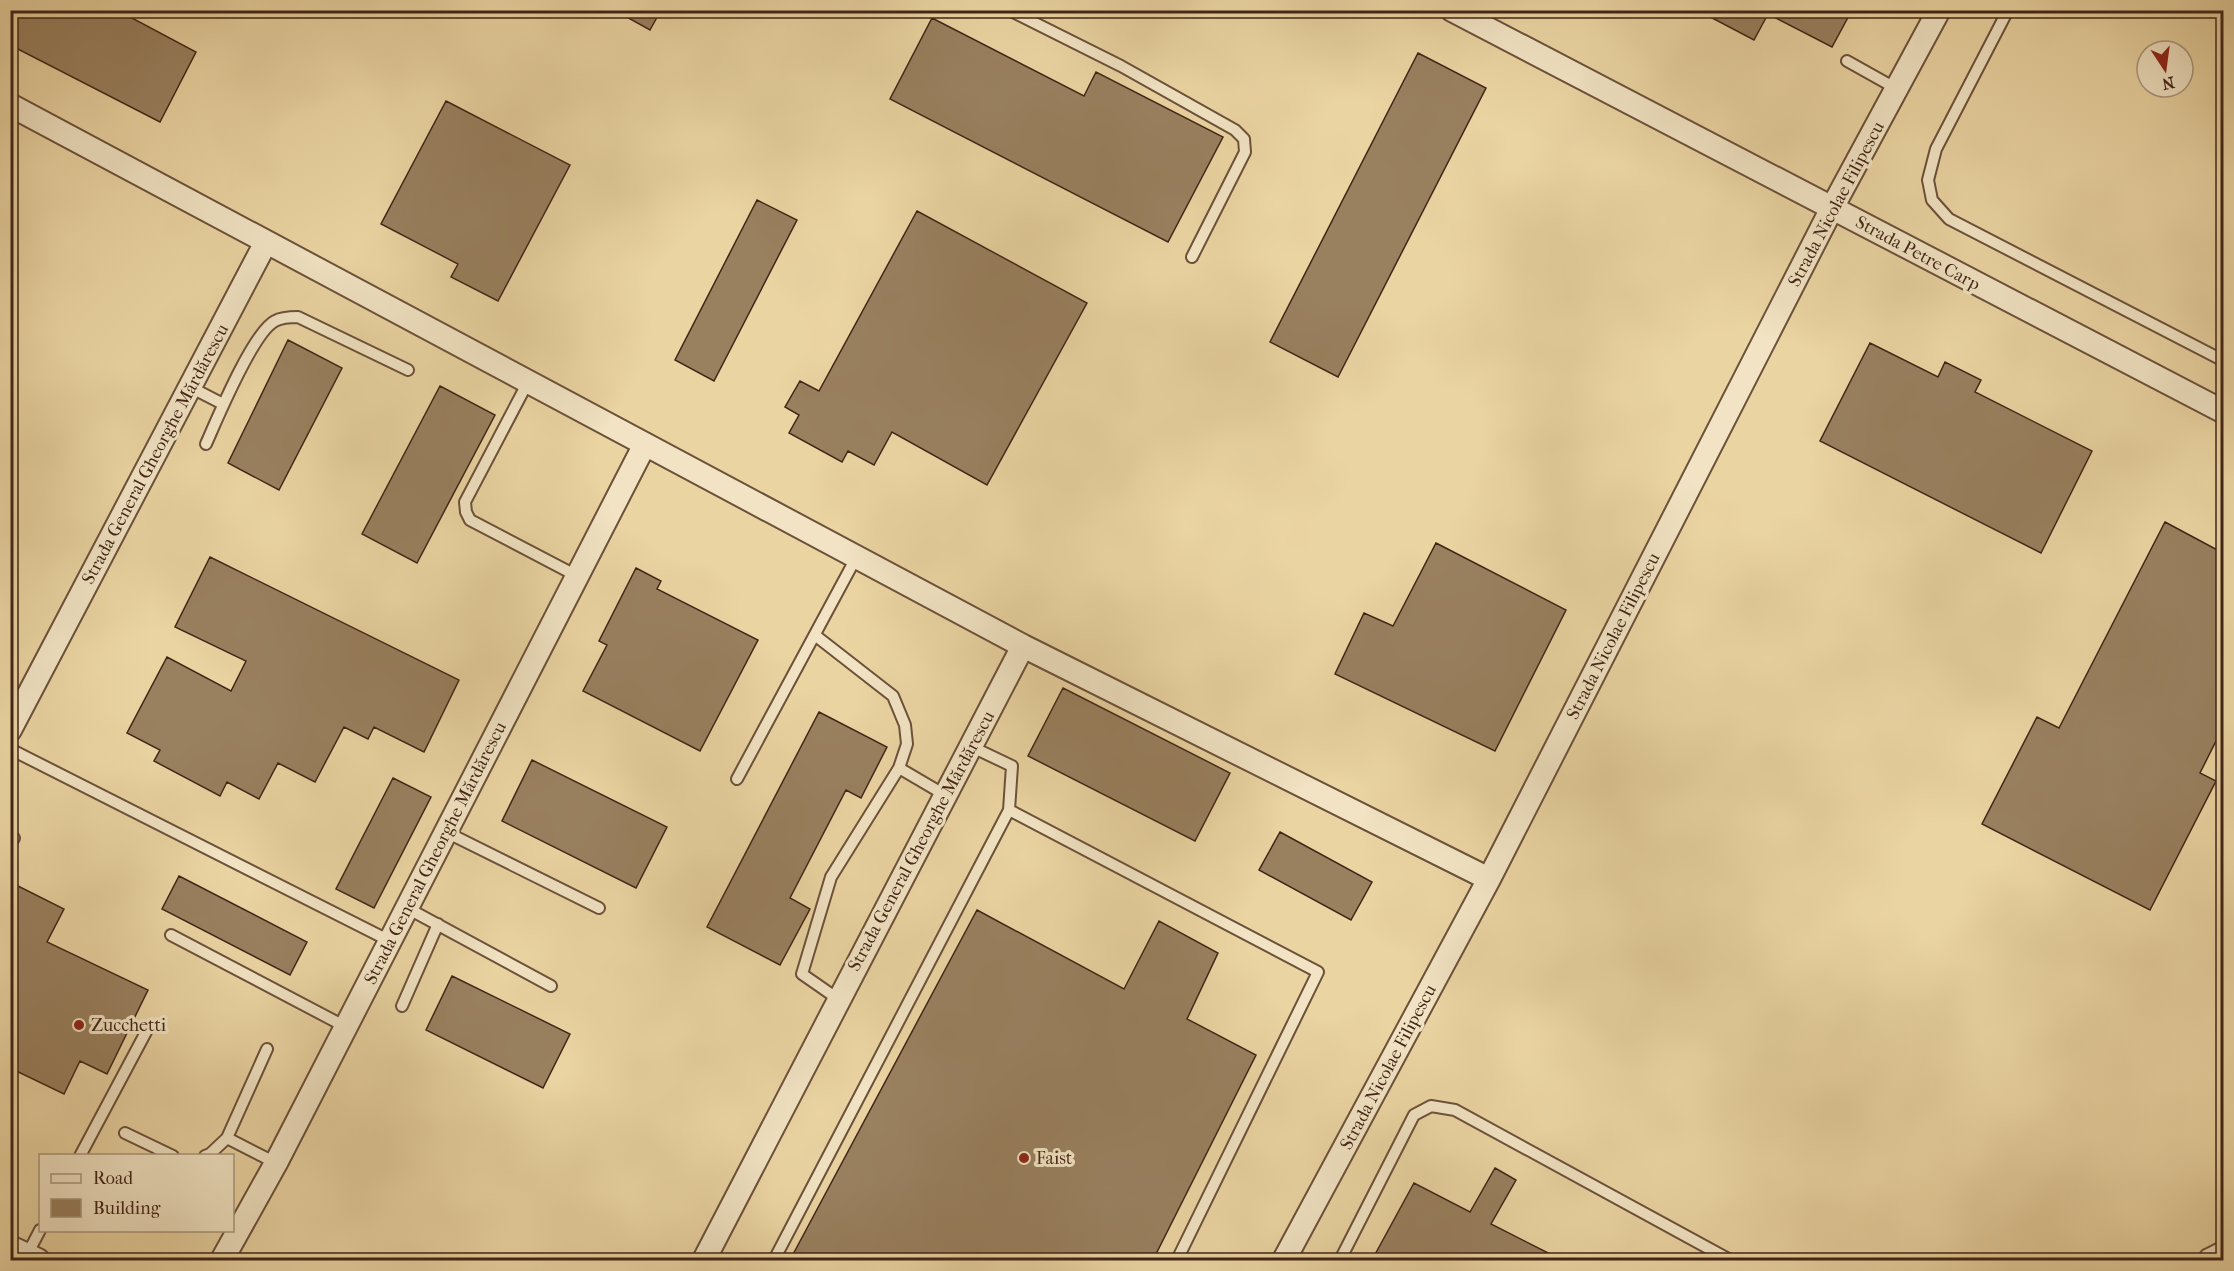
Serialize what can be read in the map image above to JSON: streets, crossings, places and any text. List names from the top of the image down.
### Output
{
  "streets": {
    "street": ["Strada Nicolae Filipescu", "Strada Petre Carp", "Strada General Gheorghe Mărdărescu"]
  },
  "crossings": [
    ["Strada Nicolae Filipescu", "Strada Petre Carp"]
  ],
  "places": ["Zucchetti", "Faist"],
  "legend": ["Road", "Building"],
  "north": "bottom"
}
